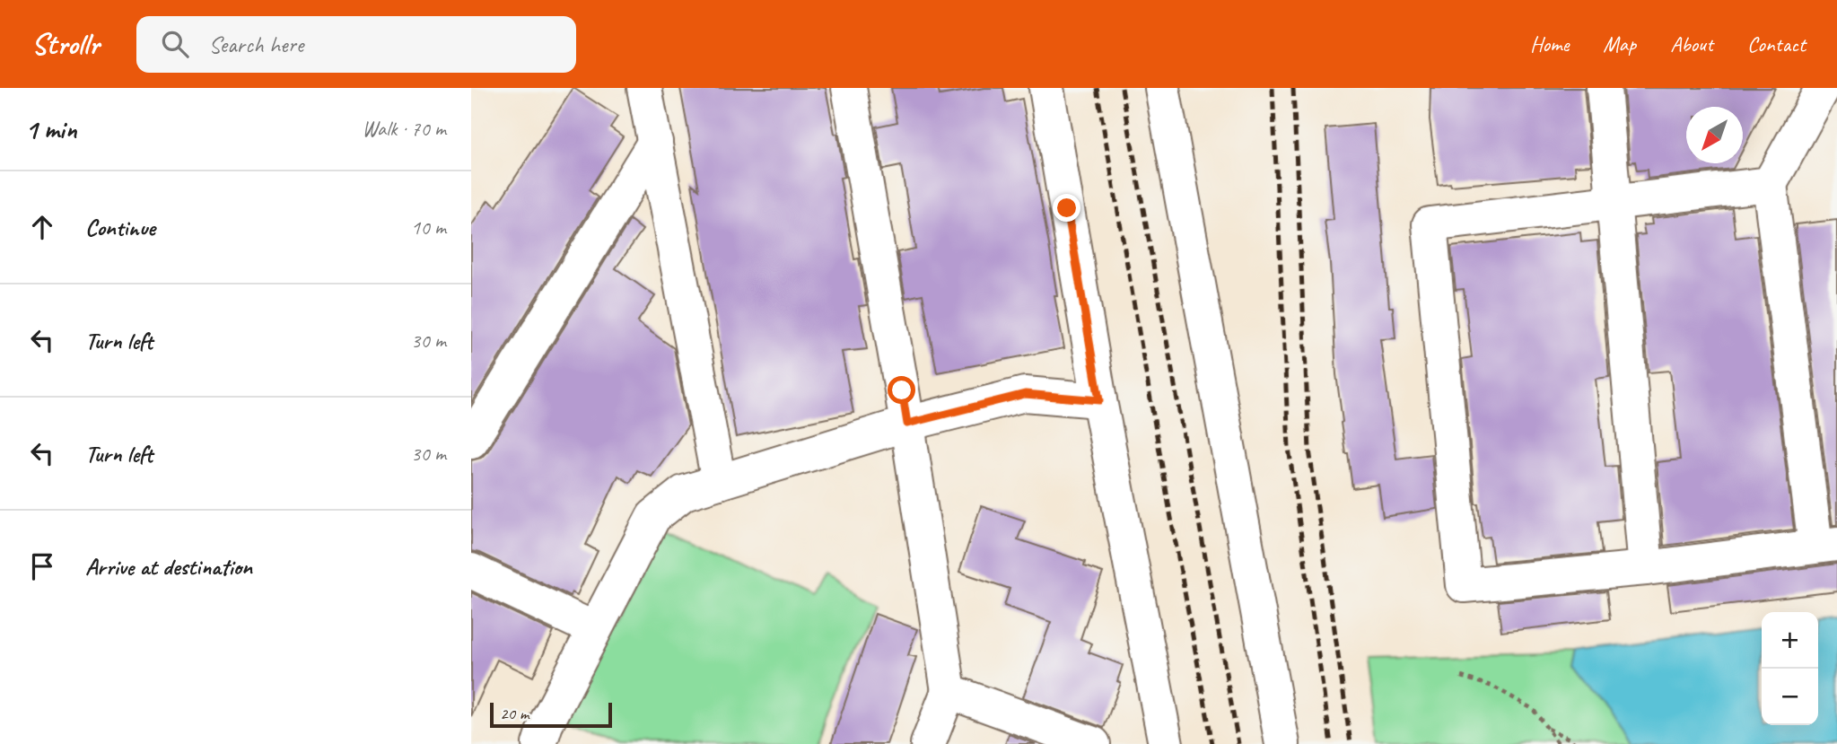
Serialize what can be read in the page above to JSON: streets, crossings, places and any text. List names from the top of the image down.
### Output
{
  "scale_bar": "20 m",
  "north": "bottom left",
  "page": {
    "header": "Strollr",
    "search": "Search here",
    "nav": [
      "Home",
      "Map",
      "About",
      "Contact"
    ],
    "heading": ["1 min", "Walk · 70 m"],
    "list": [
      ["Continue", "10 m"],
      ["Turn left", "30 m"],
      ["Turn left", "30 m"],
      "Arrive at destination"
    ],
    "map_buttons": ["+", "−"],
    "scale": "20 m"
  }
}
